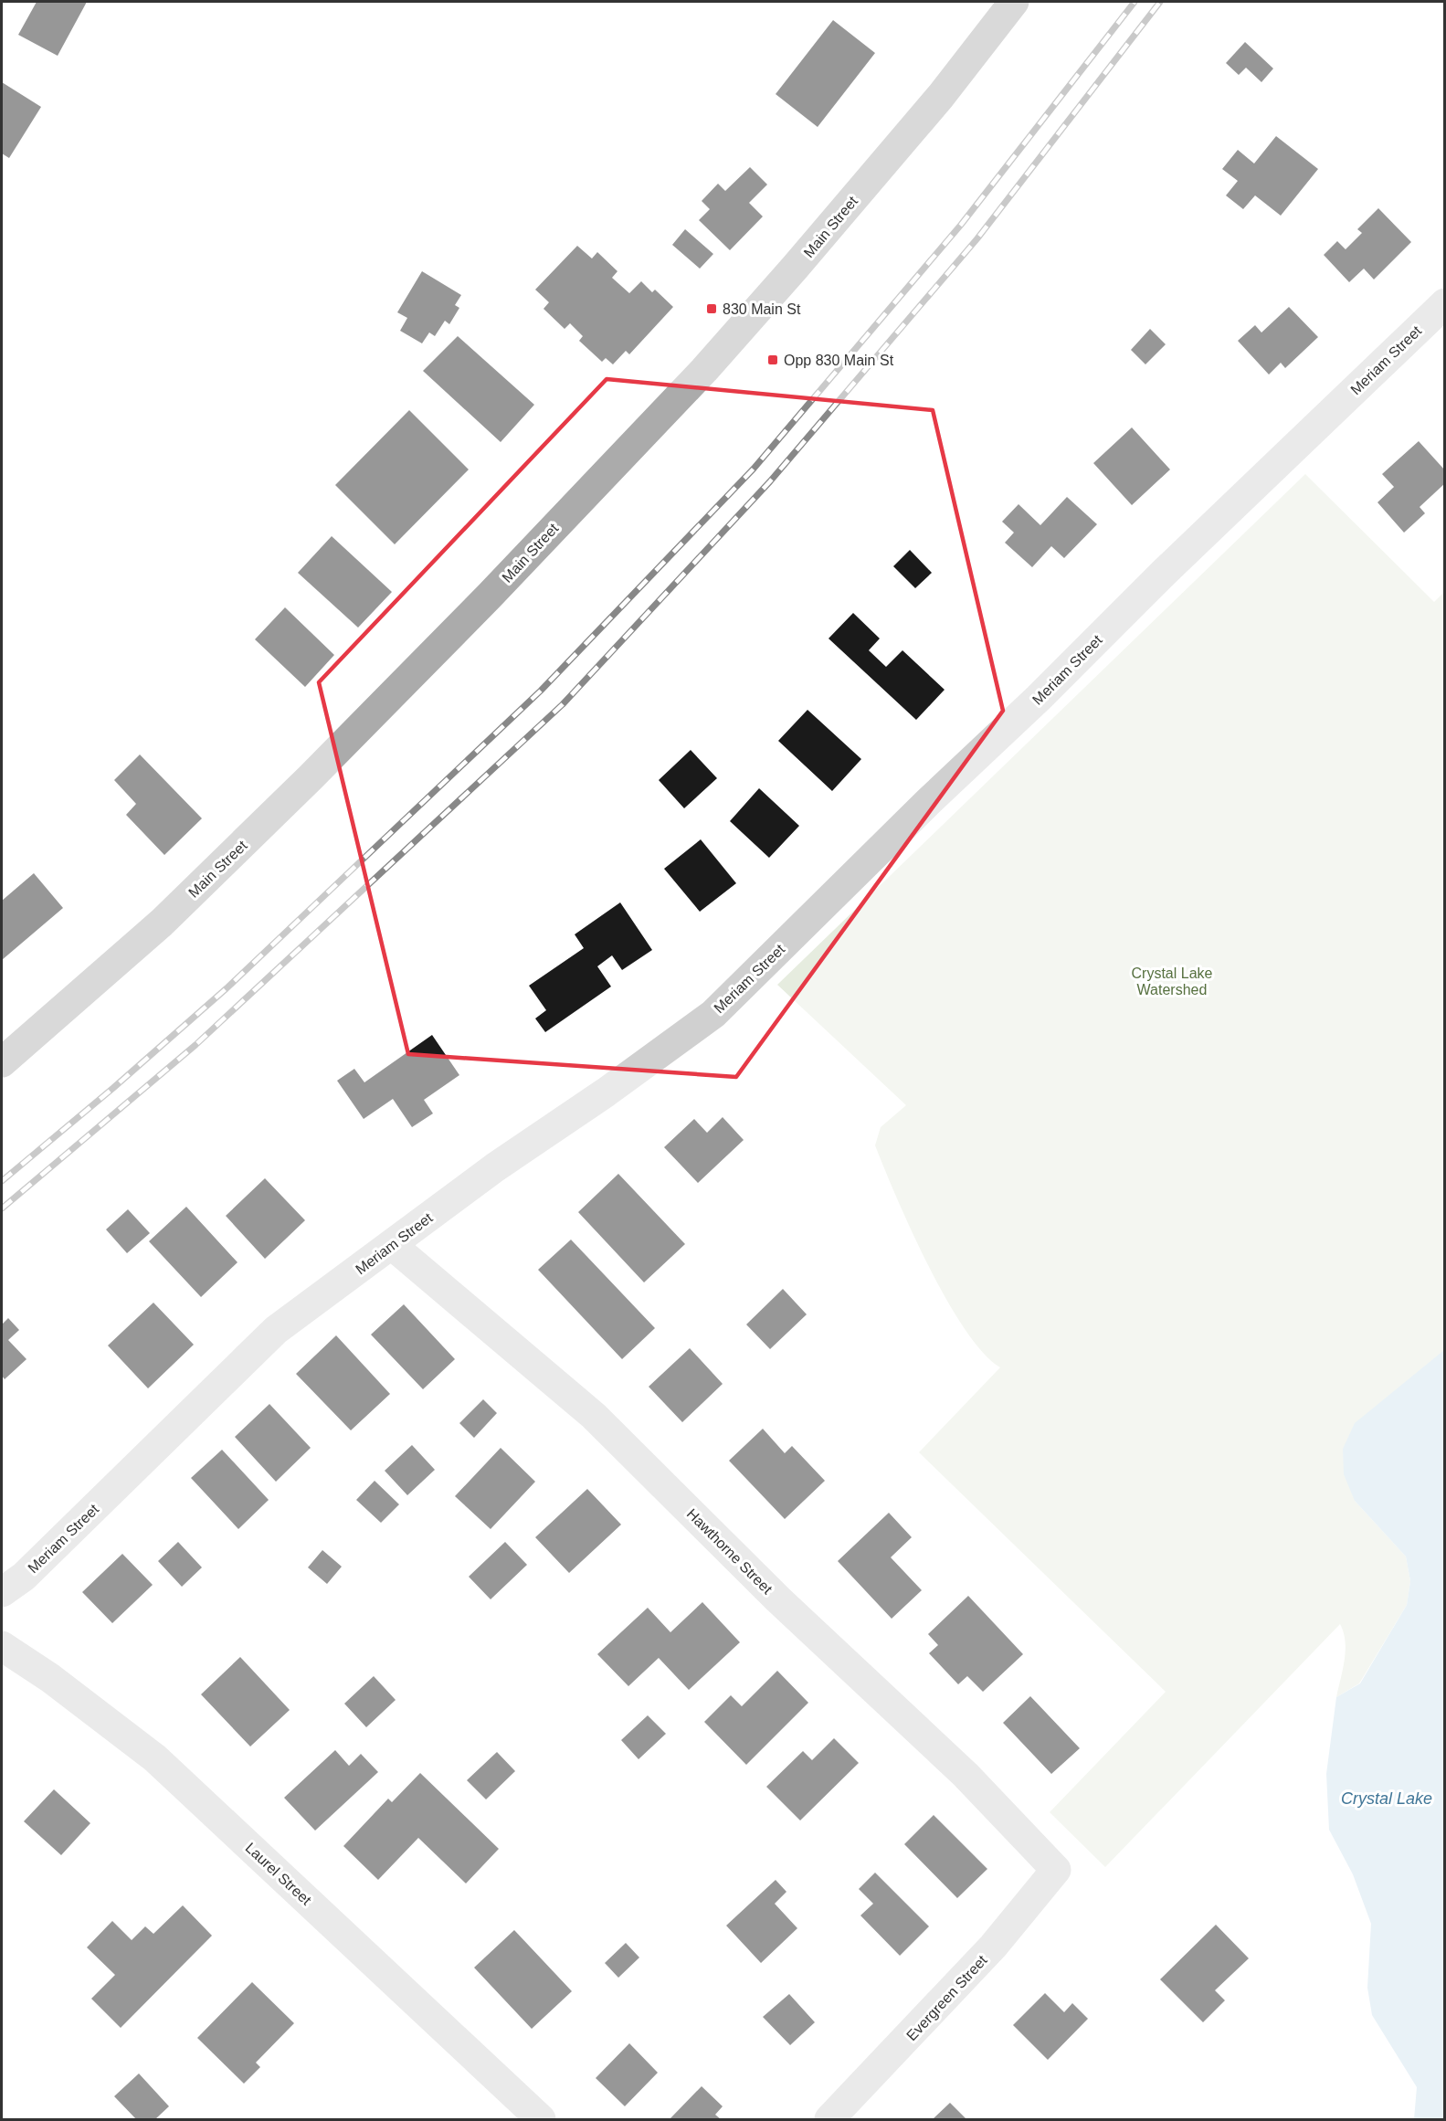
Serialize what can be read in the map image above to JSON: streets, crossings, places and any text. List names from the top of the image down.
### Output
{
  "streets": {
    "main road": ["Main Street"],
    "street": [
      "Meriam Street",
      "Hawthorne Street",
      "Laurel Street",
      "Evergreen Street"
    ]
  },
  "crossings": [
    ["Meriam Street", "Hawthorne Street"],
    ["Hawthorne Street", "Evergreen Street"]
  ],
  "water": ["Crystal Lake"],
  "parks": ["Crystal Lake Watershed"],
  "places": {
    "transit": ["830 Main St", "Opp 830 Main St"]
  }
}
